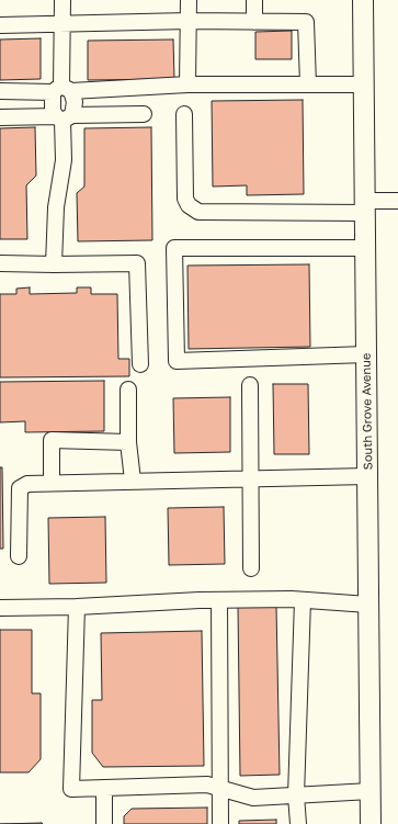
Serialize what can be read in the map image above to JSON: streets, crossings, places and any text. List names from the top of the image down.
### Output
{
  "streets": {
    "main road": ["South Grove Avenue"]
  }
}
